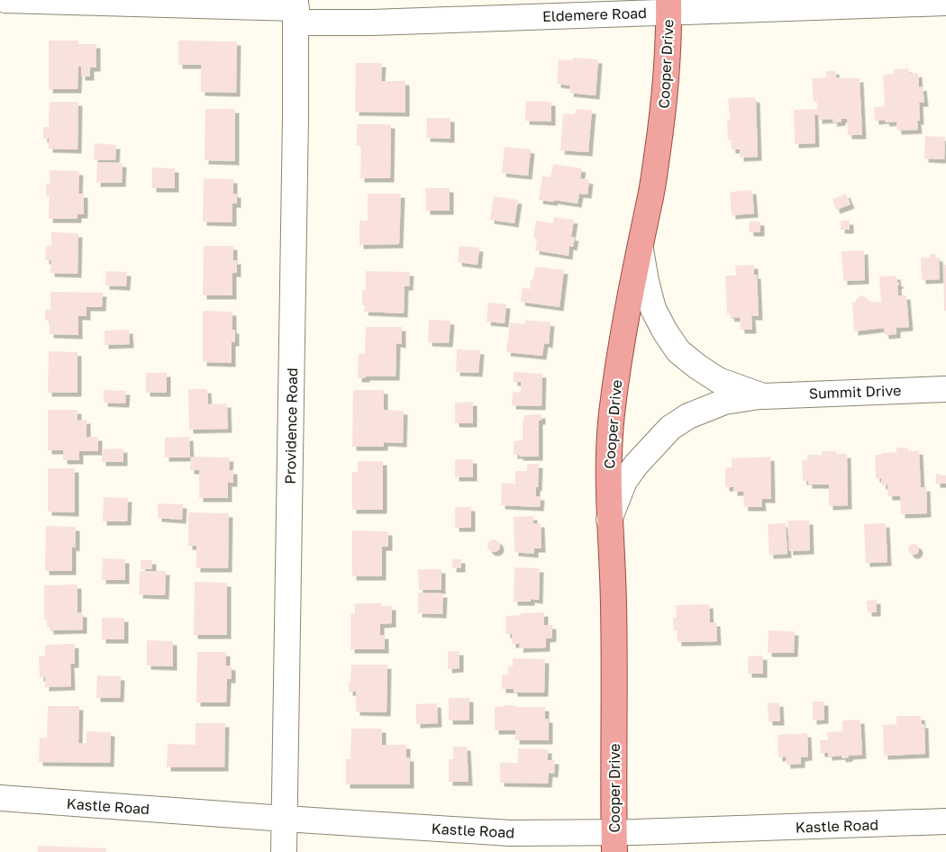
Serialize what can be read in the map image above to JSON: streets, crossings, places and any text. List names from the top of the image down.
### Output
{
  "streets": {
    "main road": ["Cooper Drive"],
    "street": [
      "Eldemere Road",
      "Summit Drive",
      "Providence Road",
      "Kastle Road"
    ]
  },
  "crossings": [
    ["Eldemere Road", "Cooper Drive"],
    ["Eldemere Road", "Providence Road"],
    ["Cooper Drive", "Summit Drive"],
    ["Cooper Drive", "Kastle Road"],
    ["Providence Road", "Kastle Road"]
  ]
}
